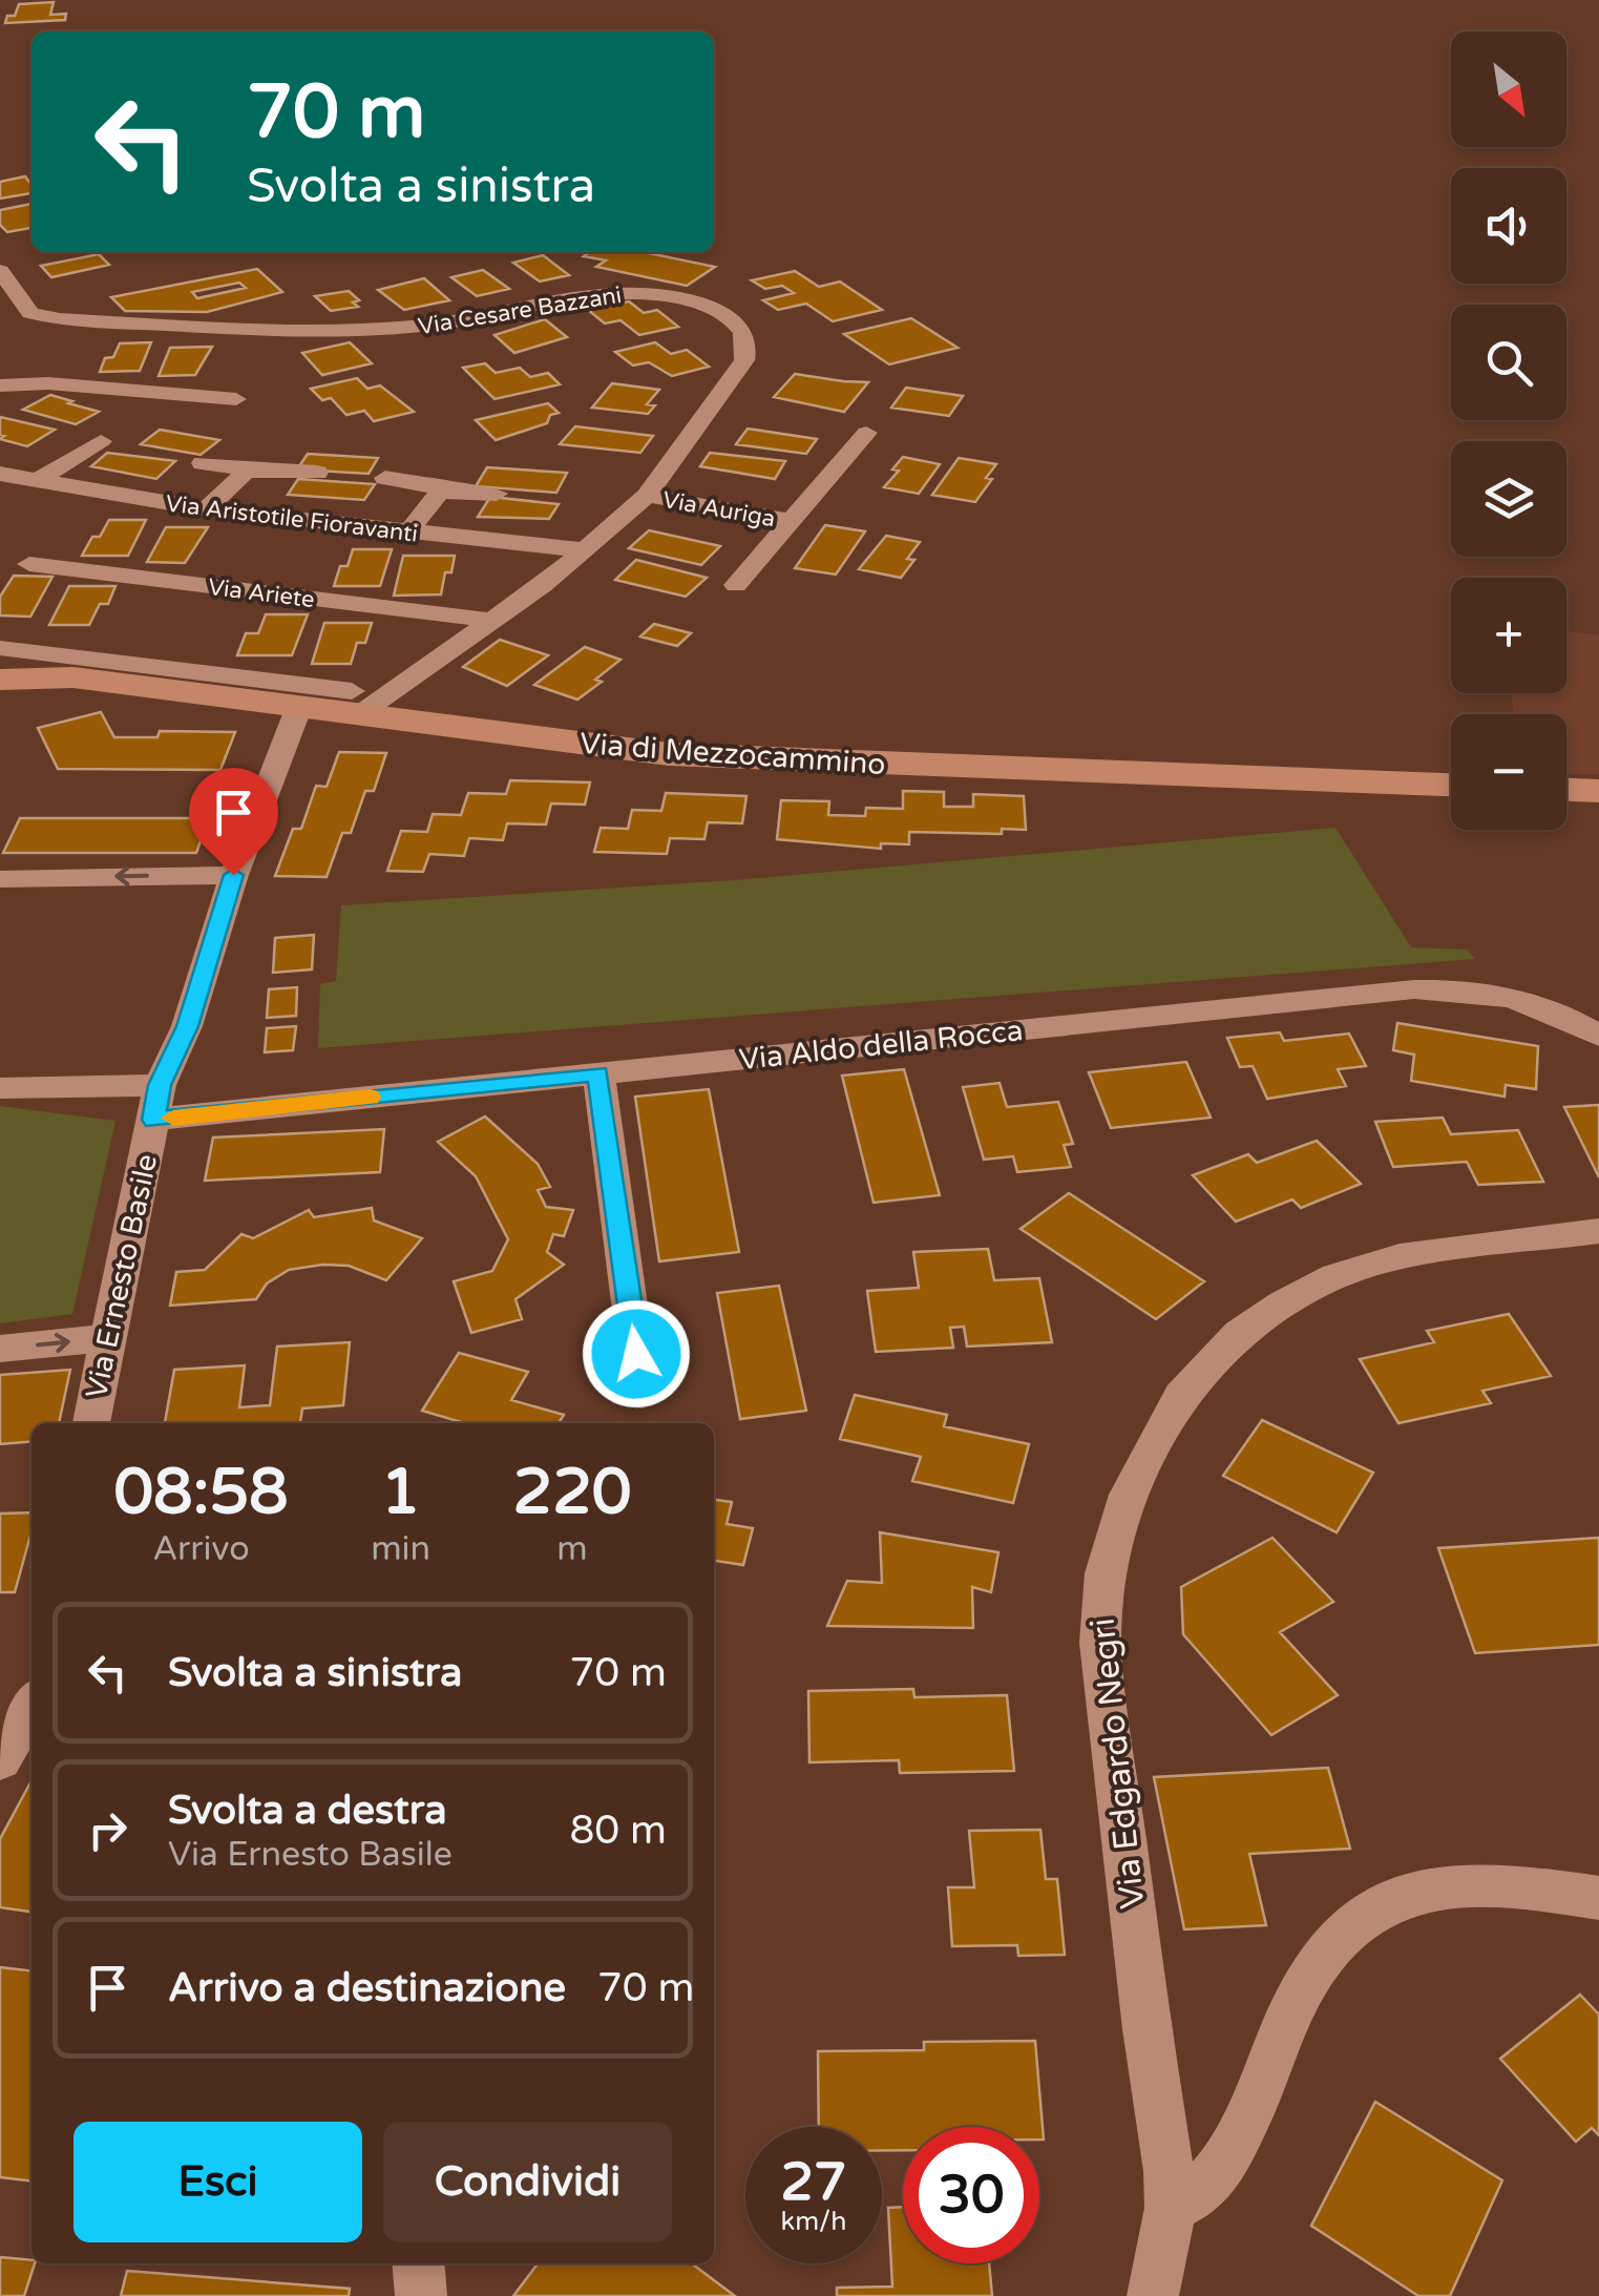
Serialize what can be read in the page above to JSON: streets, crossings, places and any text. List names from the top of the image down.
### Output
{
  "streets": {
    "main road": ["Via di Mezzocammino"],
    "street": [
      "Via Cesare Bazzani",
      "Via Auriga",
      "Via Aristotile Fioravanti",
      "Via Ariete",
      "Via Aldo della Rocca",
      "Via Ernesto Basile",
      "Via Edgardo Negri"
    ]
  },
  "crossings": [
    ["Via Cesare Bazzani", "Via Auriga"],
    ["Via Cesare Bazzani", "Via Aristotile Fioravanti"],
    ["Via Cesare Bazzani", "Via Ariete"],
    ["Via Cesare Bazzani", "Via di Mezzocammino"],
    ["Via di Mezzocammino", "Via Ernesto Basile"],
    ["Via Aldo della Rocca", "Via Ernesto Basile"]
  ],
  "north": "bottom right",
  "page": {
    "map_buttons": ["+", "−"],
    "turn": ["70 m", "Svolta a sinistra"],
    "eta": [
      "08:58",
      "Arrivo",
      "1",
      "min",
      "220",
      "m"
    ],
    "list": [
      {
        "name": "Svolta a sinistra",
        "value": "70 m"
      },
      {
        "name": "Svolta a destra",
        "note": "Via Ernesto Basile",
        "value": "80 m"
      },
      {
        "name": "Arrivo a destinazione",
        "value": "70 m"
      }
    ],
    "buttons": ["Esci", "Condividi"],
    "speed": "27 km/h",
    "limit": "30"
  }
}
